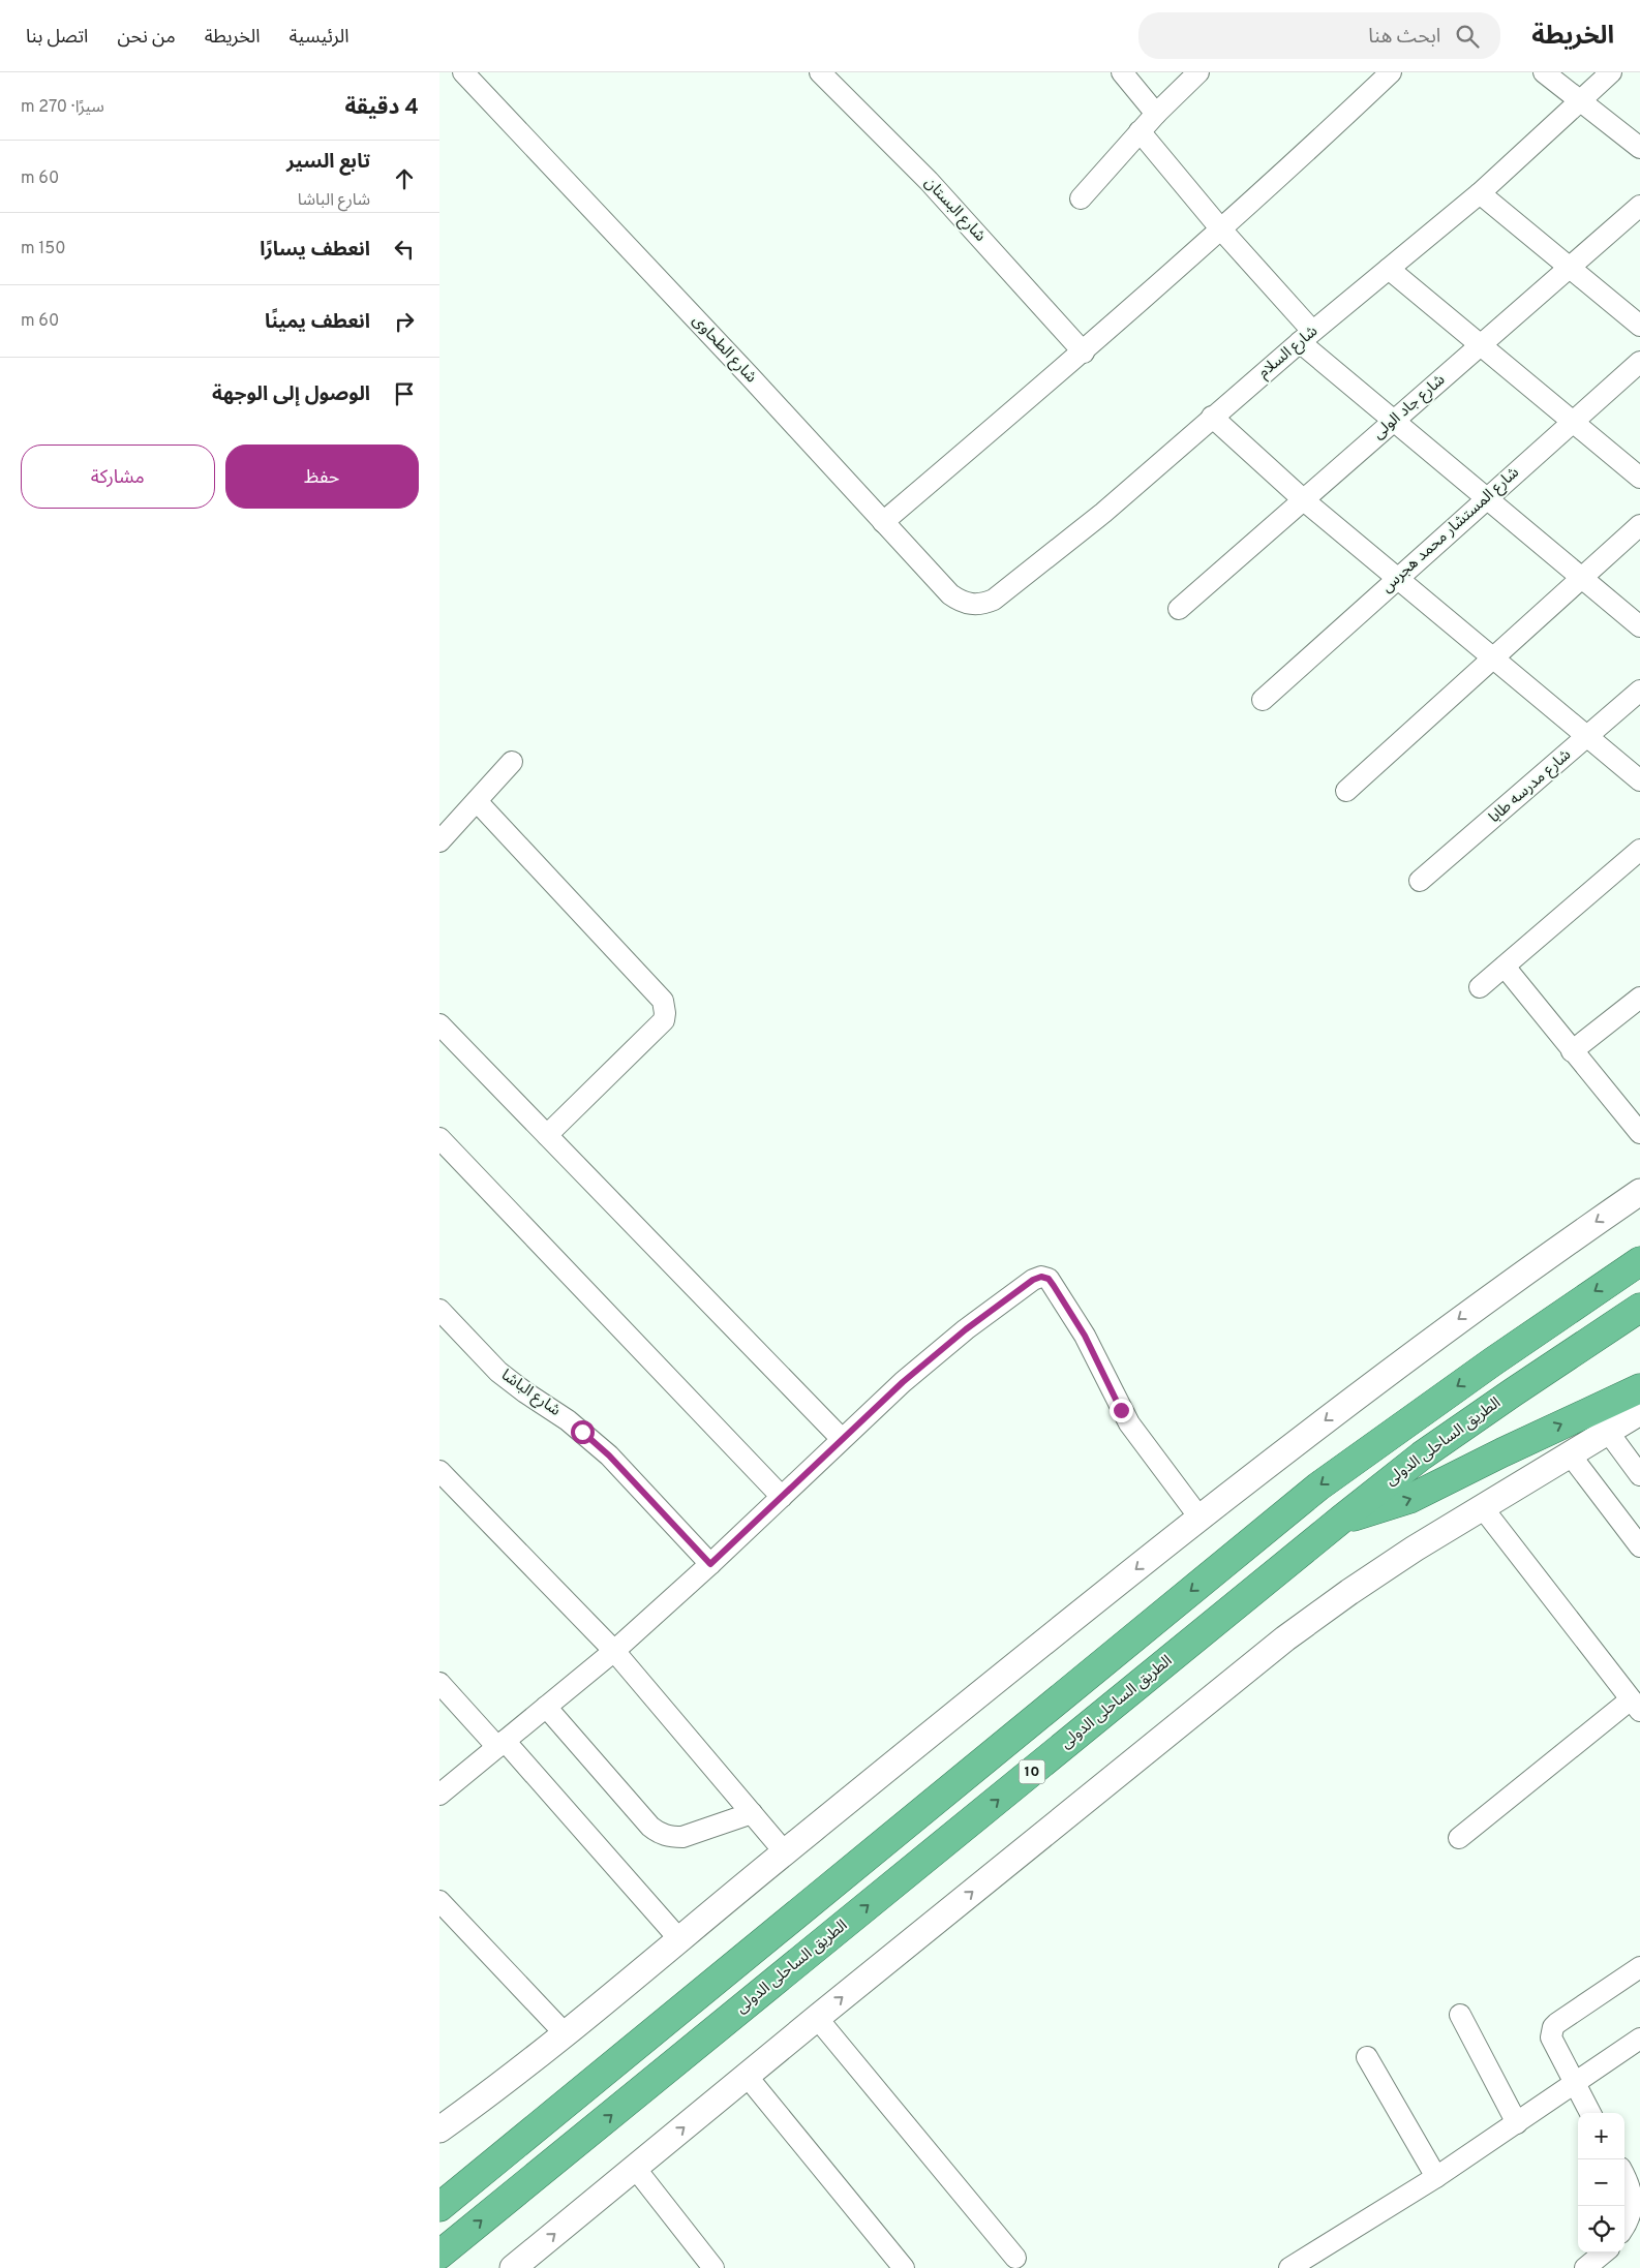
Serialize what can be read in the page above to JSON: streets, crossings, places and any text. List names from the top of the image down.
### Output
{
  "streets": {
    "highway": ["الطريق الساحلى الدولى", "10"],
    "street": [
      "شارع البستان",
      "شارع الطحاوى",
      "شارع السلام",
      "شارع جاد الولى",
      "شارع المستشار محمد هجرس",
      "شارع مدرسه طابا",
      "شارع الباشا"
    ]
  },
  "crossings": [
    ["شارع الطحاوى", "شارع السلام"]
  ],
  "page": {
    "header": "الخريطة",
    "search": "ابحث هنا",
    "nav": [
      "الرئيسية",
      "الخريطة",
      "من نحن",
      "اتصل بنا"
    ],
    "heading": ["4 دقيقة", "سيرًا · 270 m"],
    "list": [
      ["تابع السير", "شارع الباشا", "60 m"],
      ["انعطف يسارًا", "150 m"],
      ["انعطف يمينًا", "60 m"],
      "الوصول إلى الوجهة"
    ],
    "buttons": ["حفظ", "مشاركة"],
    "map_buttons": ["+", "−"]
  }
}
